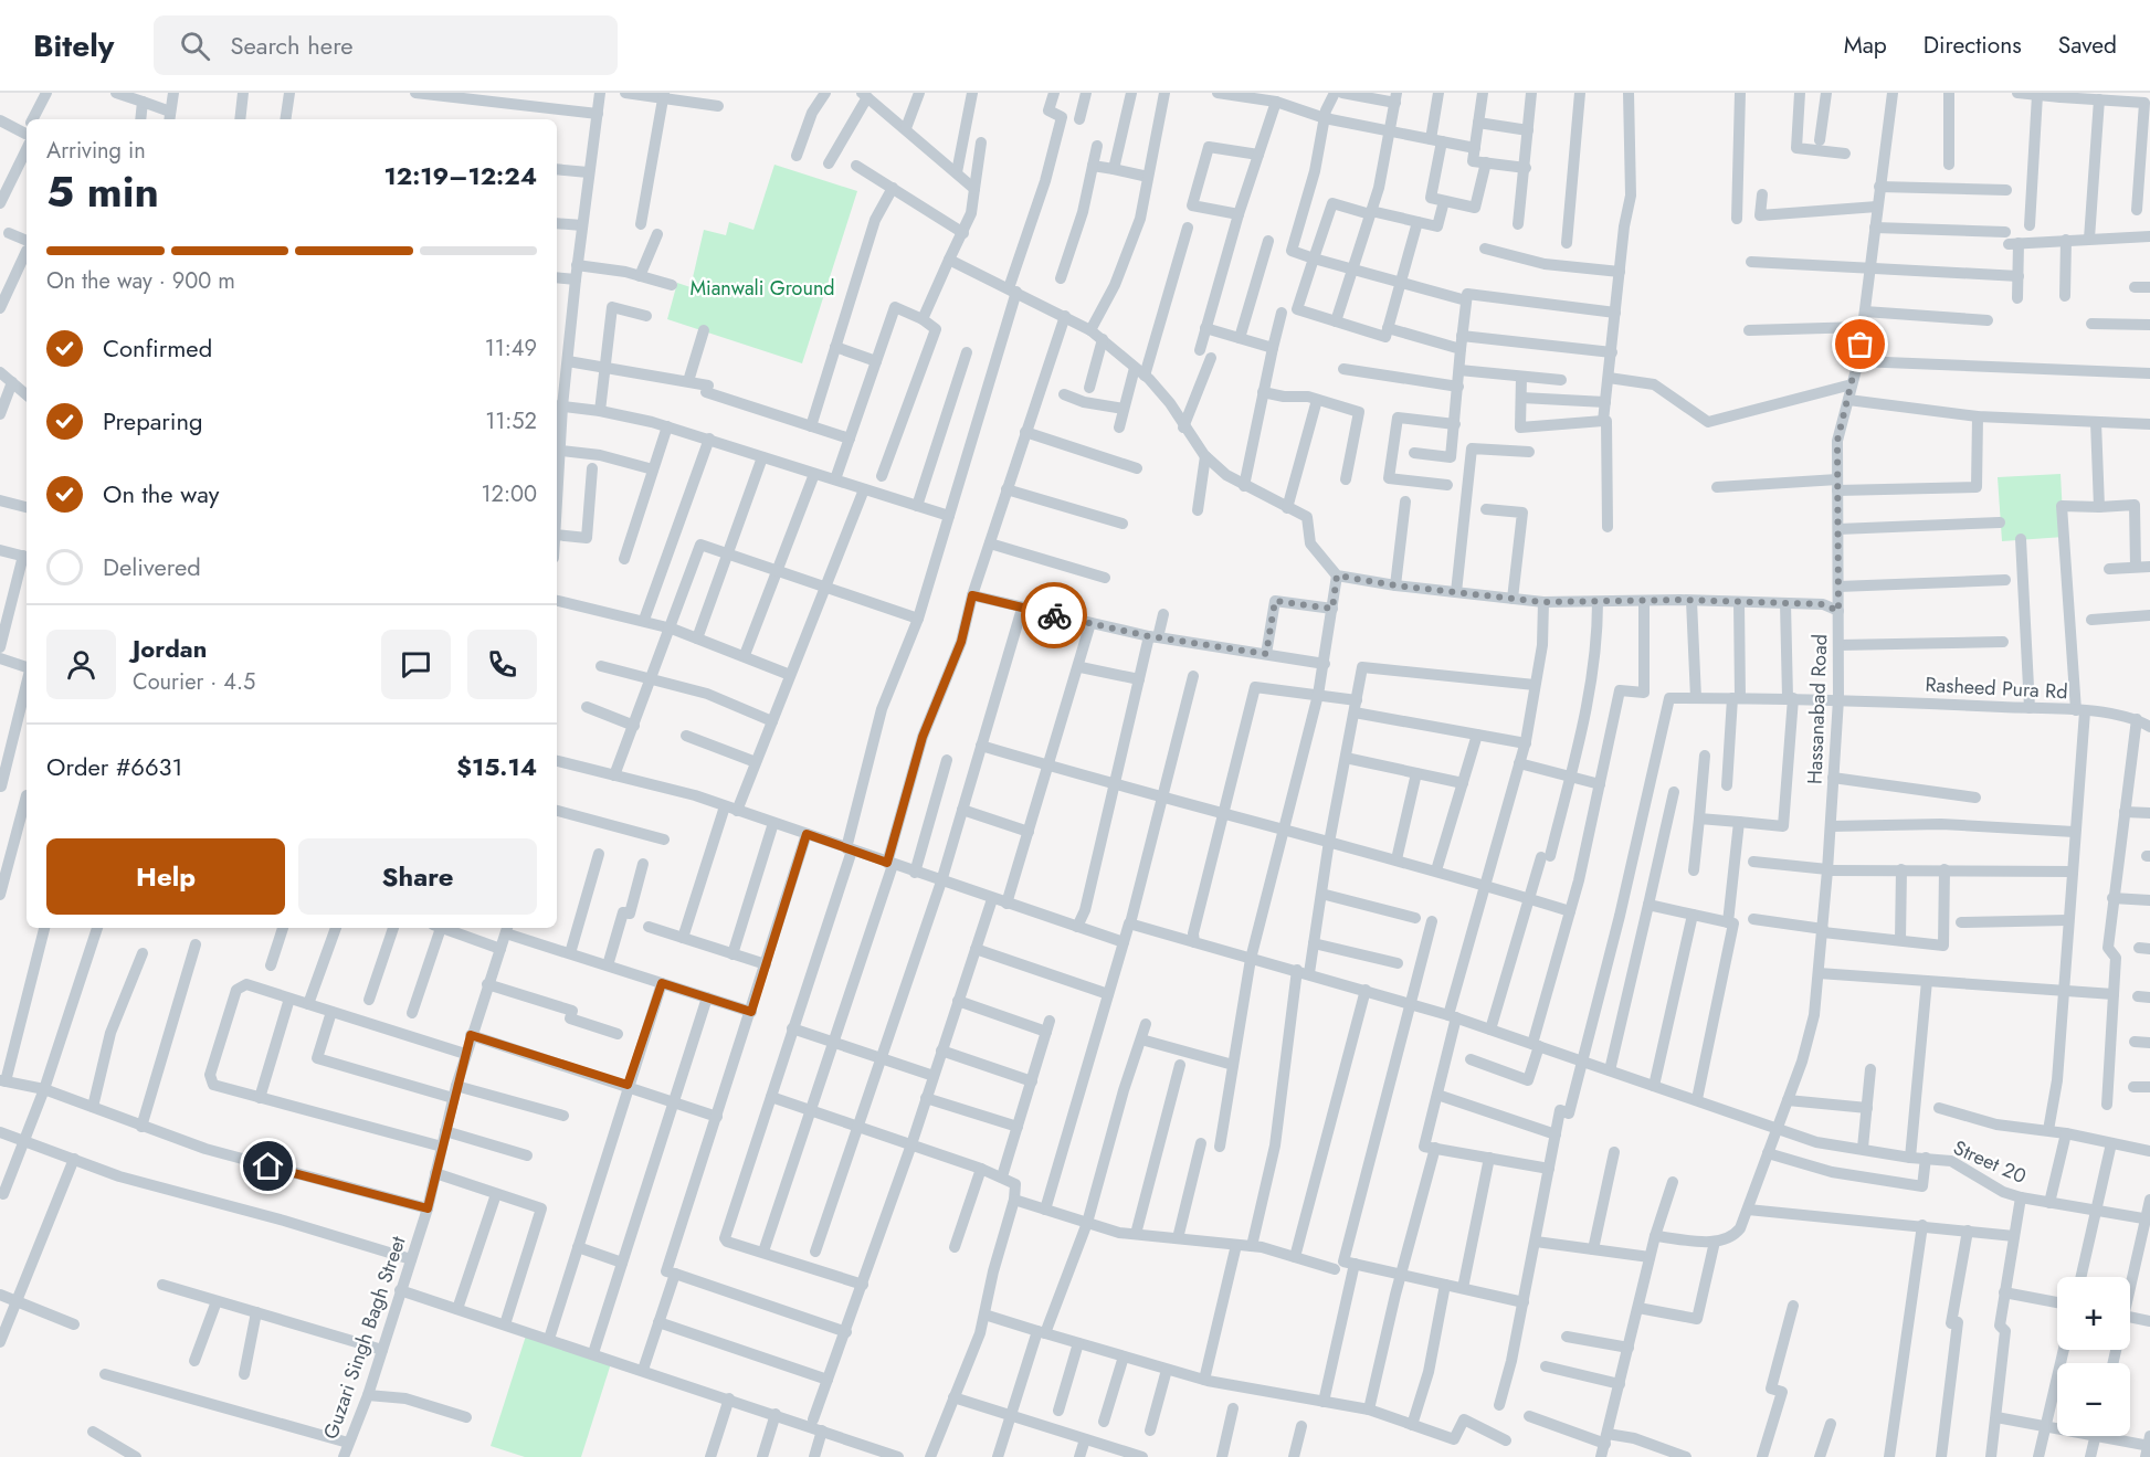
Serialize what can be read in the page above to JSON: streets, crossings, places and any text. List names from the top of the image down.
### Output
{
  "streets": {
    "street": [
      "Rasheed Pura Rd",
      "Hassanabad Road",
      "Street 20",
      "Guzari Singh Bagh Street"
    ]
  },
  "crossings": [
    ["Rasheed Pura Rd", "Hassanabad Road"],
    ["Rasheed Pura Rd", "Street 20"],
    ["Hassanabad Road", "Street 20"]
  ],
  "parks": ["Mianwali Ground"],
  "page": {
    "header": "Bitely",
    "search": "Search here",
    "nav": ["Map", "Directions", "Saved"],
    "heading": ["5 min", "Arriving in", "12:19–12:24"],
    "panel": [
      "Jordan",
      "Courier · 4.5",
      "Order #6631",
      "$15.14"
    ],
    "bar": "On the way · 900 m",
    "list": [
      ["Confirmed", "11:49"],
      ["Preparing", "11:52"],
      ["On the way", "12:00"],
      "Delivered"
    ],
    "buttons": ["Help", "Share"],
    "map_buttons": ["+", "−"]
  }
}
